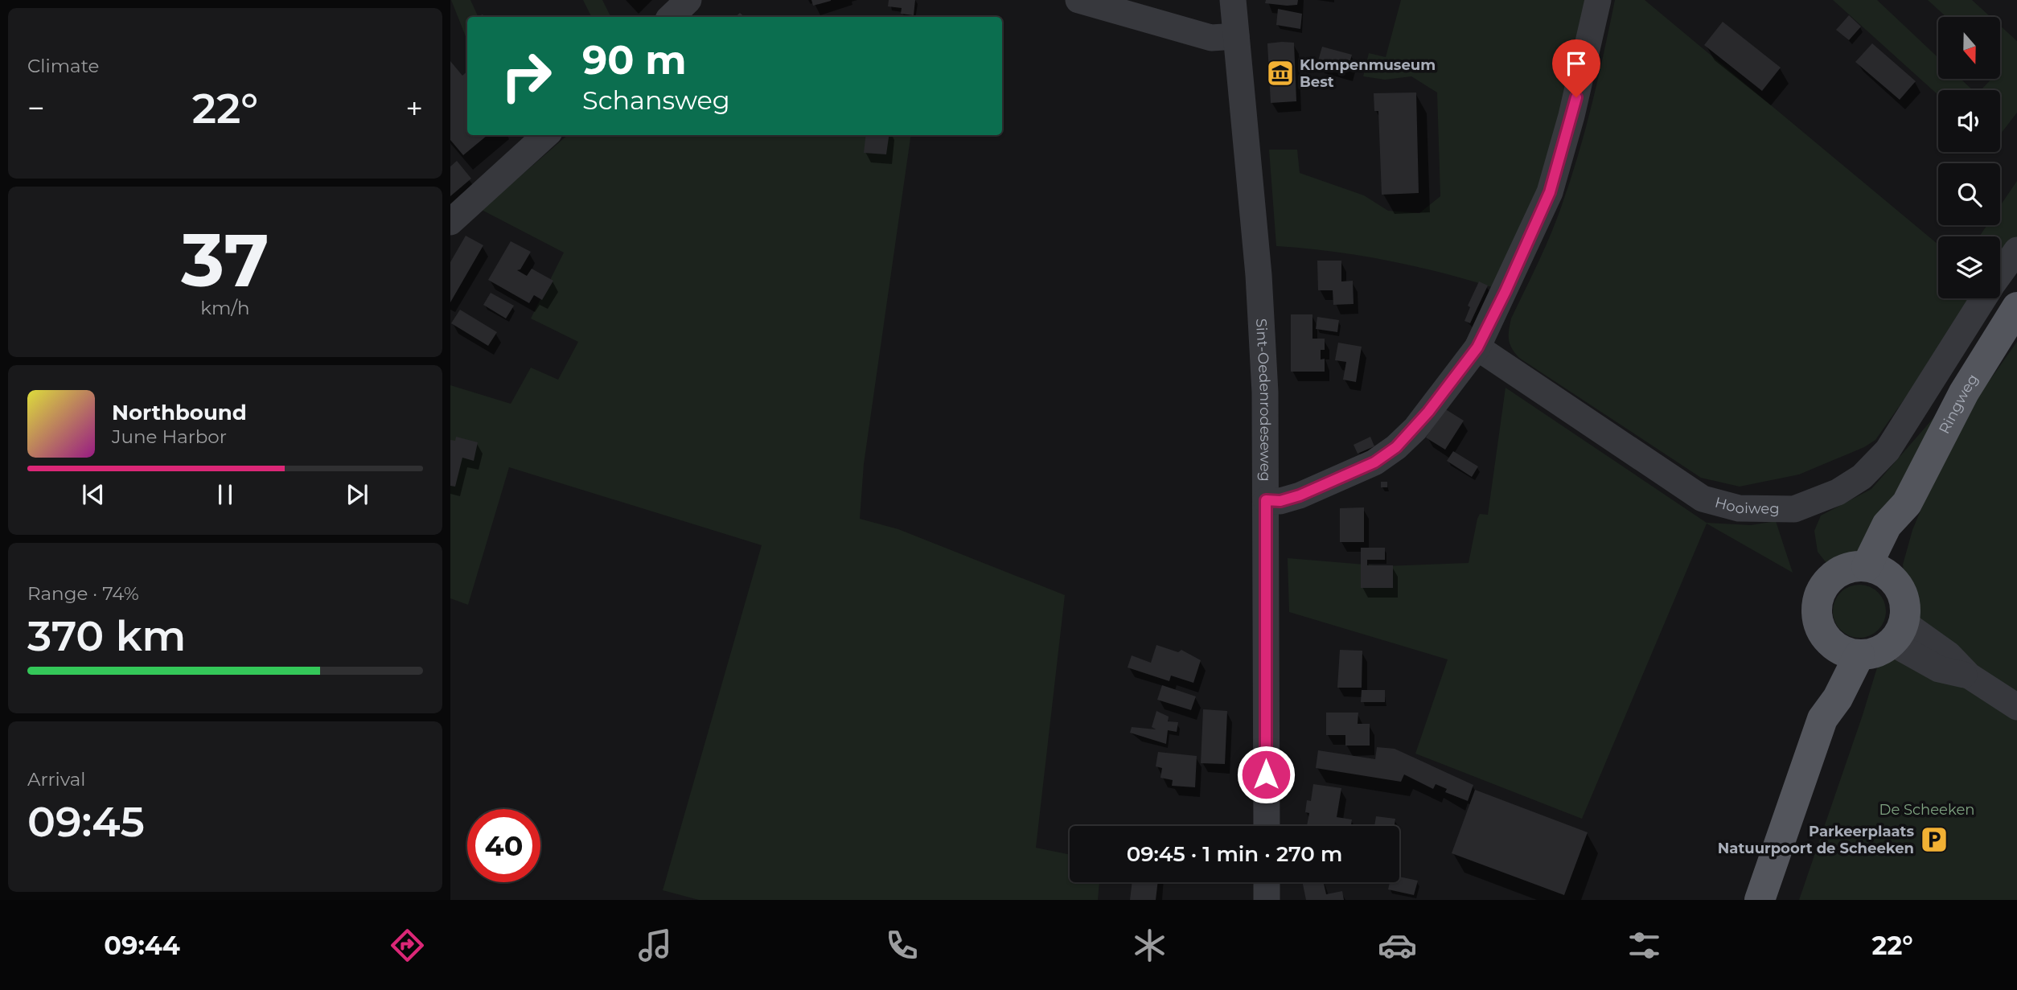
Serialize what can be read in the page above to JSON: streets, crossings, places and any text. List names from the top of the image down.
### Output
{
  "streets": {
    "main road": ["Ringweg"],
    "street": ["Sint-Oedenrodeseweg", "Hooiweg"]
  },
  "parks": ["De Scheeken"],
  "places": {
    "museum": ["Klompenmuseum Best"],
    "parking": ["Parkeerplaats Natuurpoort de Scheeken"]
  },
  "north": "bottom",
  "page": {
    "tile": [
      "Climate",
      ["37", "km/h"],
      ["Range · 74%", "370 km"],
      ["Arrival", "09:45"]
    ],
    "turn": ["90 m", "Schansweg"],
    "heat": ["−", "22°", "+"],
    "song": ["Northbound", "June Harbor"],
    "limit": "40",
    "trip": "09:45 · 1 min · 270 m",
    "tabs": ["09:44", "22°"]
  }
}
